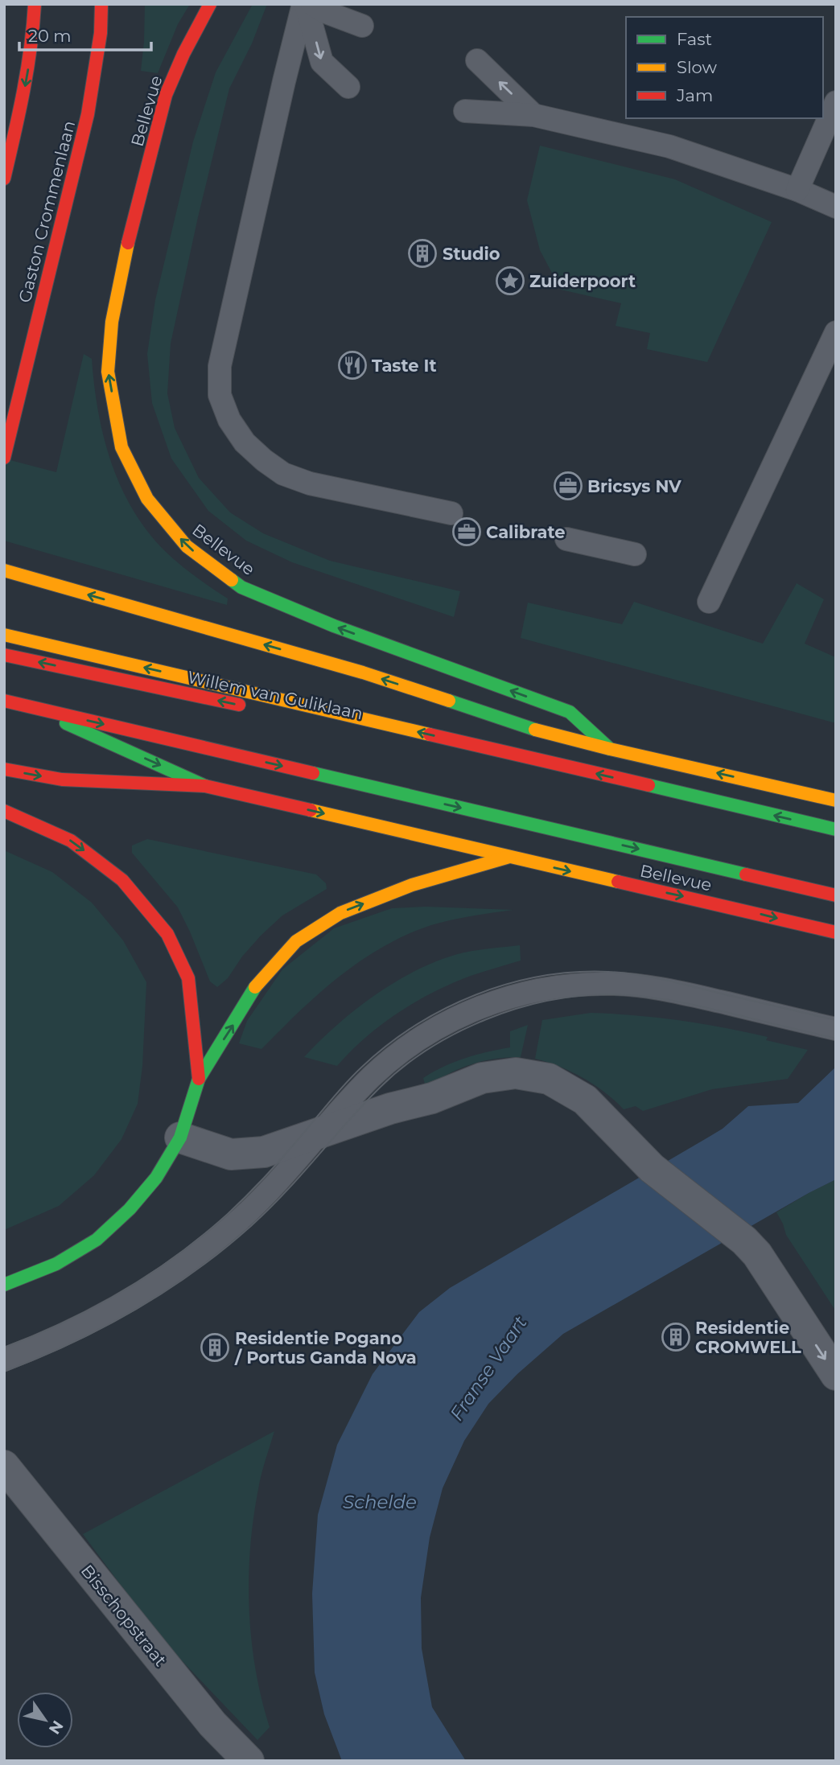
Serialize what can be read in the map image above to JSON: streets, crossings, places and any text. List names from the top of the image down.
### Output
{
  "streets": {
    "main road": ["Bellevue", "Gaston Crommenlaan", "Willem van Guliklaan"],
    "street": ["Bisschopstraat"]
  },
  "crossings": [
    ["Bellevue", "Willem van Guliklaan"]
  ],
  "water": ["Franse Vaart", "Schelde"],
  "places": {
    "building": ["Studio", "Residentie CROMWELL", "Residentie Pogano / Portus Ganda Nova"],
    "place": ["Zuiderpoort"],
    "restaurant": ["Taste It"],
    "office": ["Bricsys NV", "Calibrate"]
  },
  "legend": ["Fast", "Slow", "Jam"],
  "scale_bar": "20 m",
  "north": "bottom right"
}
